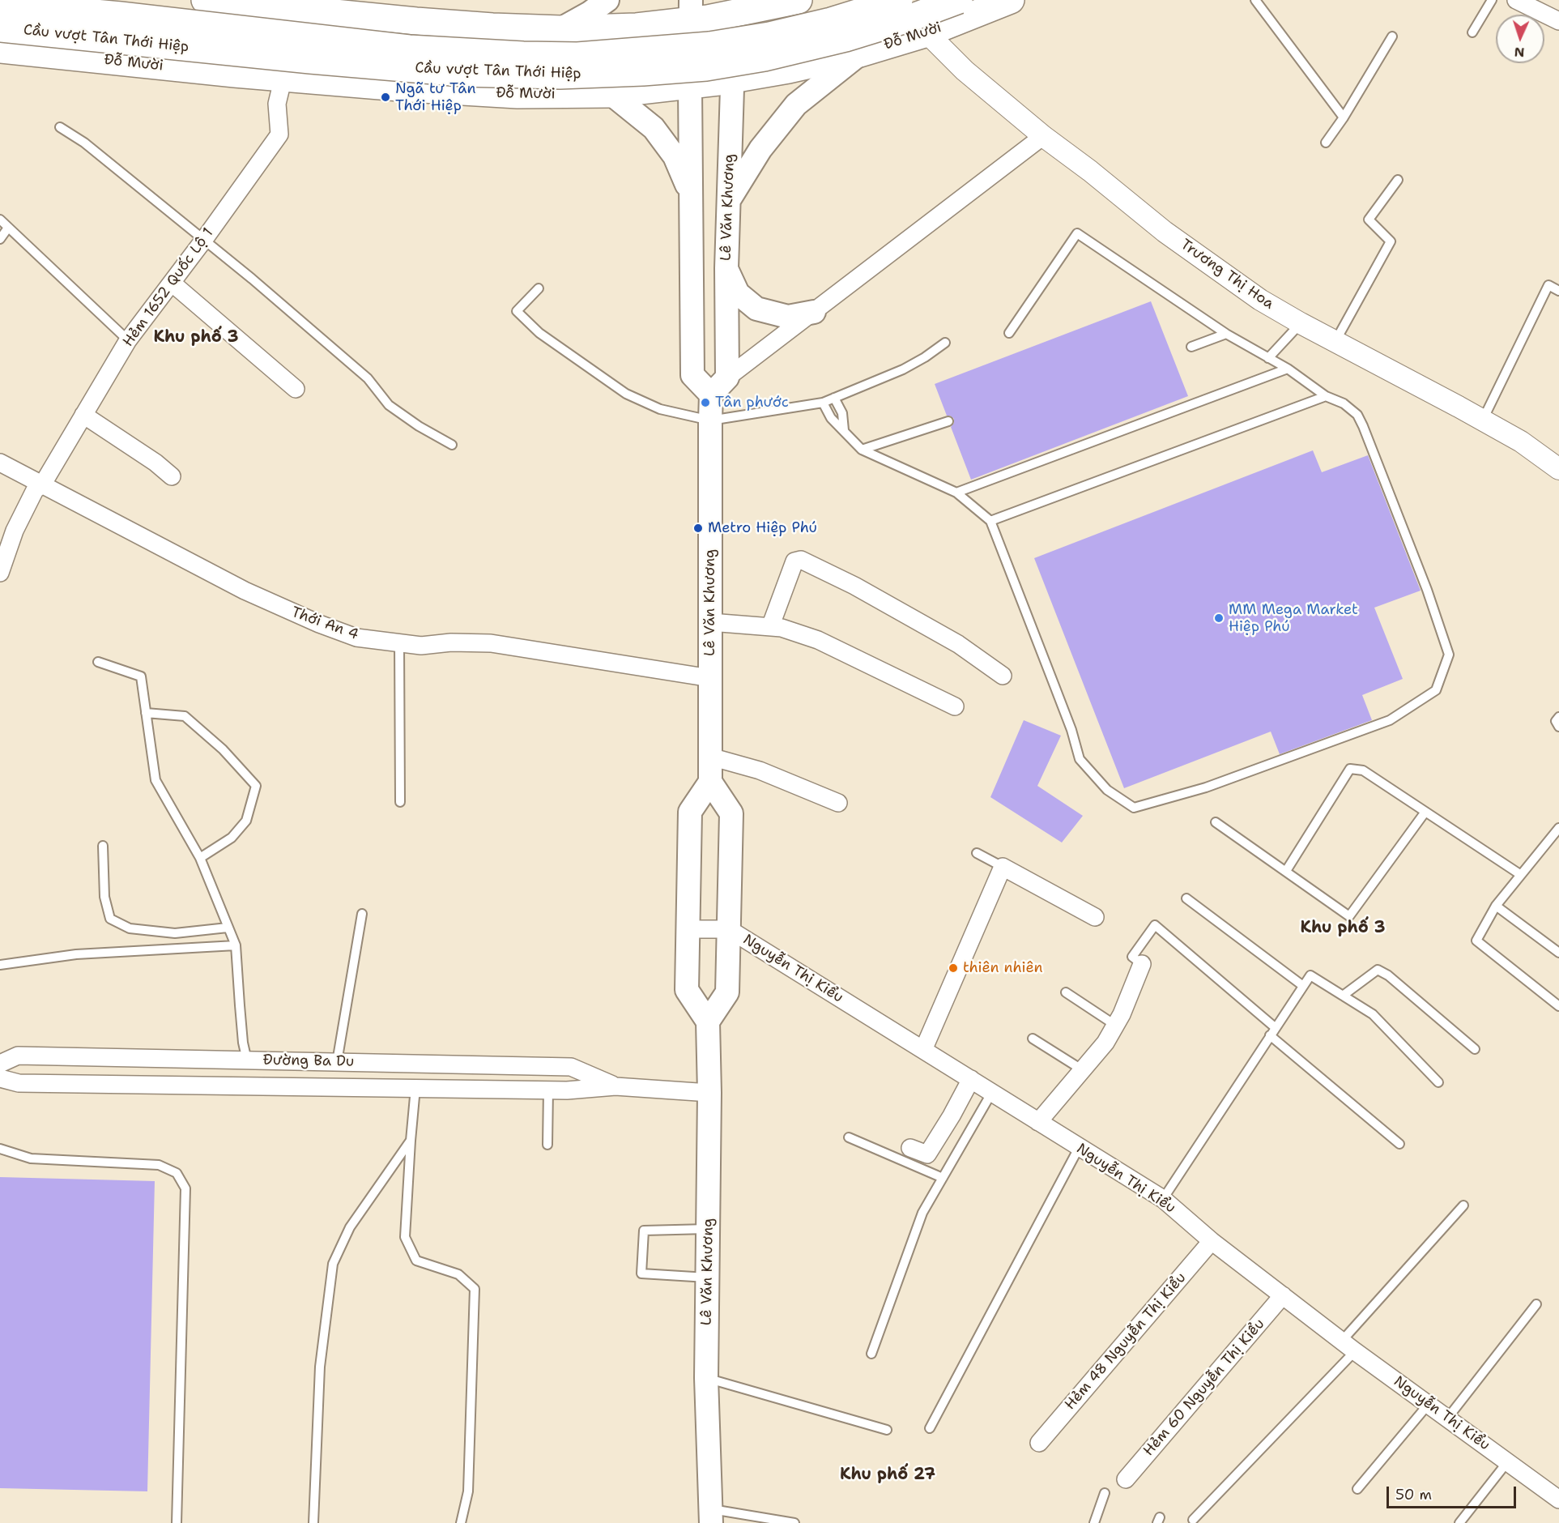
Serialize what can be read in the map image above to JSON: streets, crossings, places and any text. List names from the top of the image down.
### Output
{
  "streets": {
    "highway": ["Đỗ Mười", "Cầu vượt Tân Thới Hiệp"],
    "main road": ["Lê Văn Khương"],
    "street": [
      "Trương Thị Hoa",
      "Hẻm 1652 Quốc Lộ 1",
      "Thới An 4",
      "Nguyễn Thị Kiểu",
      "Đường Ba Du",
      "Hẻm 48 Nguyễn Thị Kiểu",
      "Hẻm 60 Nguyễn Thị Kiểu"
    ]
  },
  "crossings": [
    ["Đỗ Mười", "Lê Văn Khương"],
    ["Đỗ Mười", "Trương Thị Hoa"],
    ["Đỗ Mười", "Hẻm 1652 Quốc Lộ 1"],
    ["Lê Văn Khương", "Thới An 4"],
    ["Lê Văn Khương", "Đường Ba Du"],
    ["Hẻm 1652 Quốc Lộ 1", "Thới An 4"],
    ["Nguyễn Thị Kiểu", "Hẻm 48 Nguyễn Thị Kiểu"],
    ["Nguyễn Thị Kiểu", "Hẻm 60 Nguyễn Thị Kiểu"]
  ],
  "districts": ["Khu phố 3", "Khu phố 3", "Khu phố 27"],
  "places": [
    "Ngã tư Tân Thới Hiệp",
    "Tân phước",
    "Metro Hiệp Phú",
    "MM Mega Market Hiệp Phú",
    "thiên nhiên"
  ],
  "scale_bar": "50 m",
  "north": "bottom"
}
